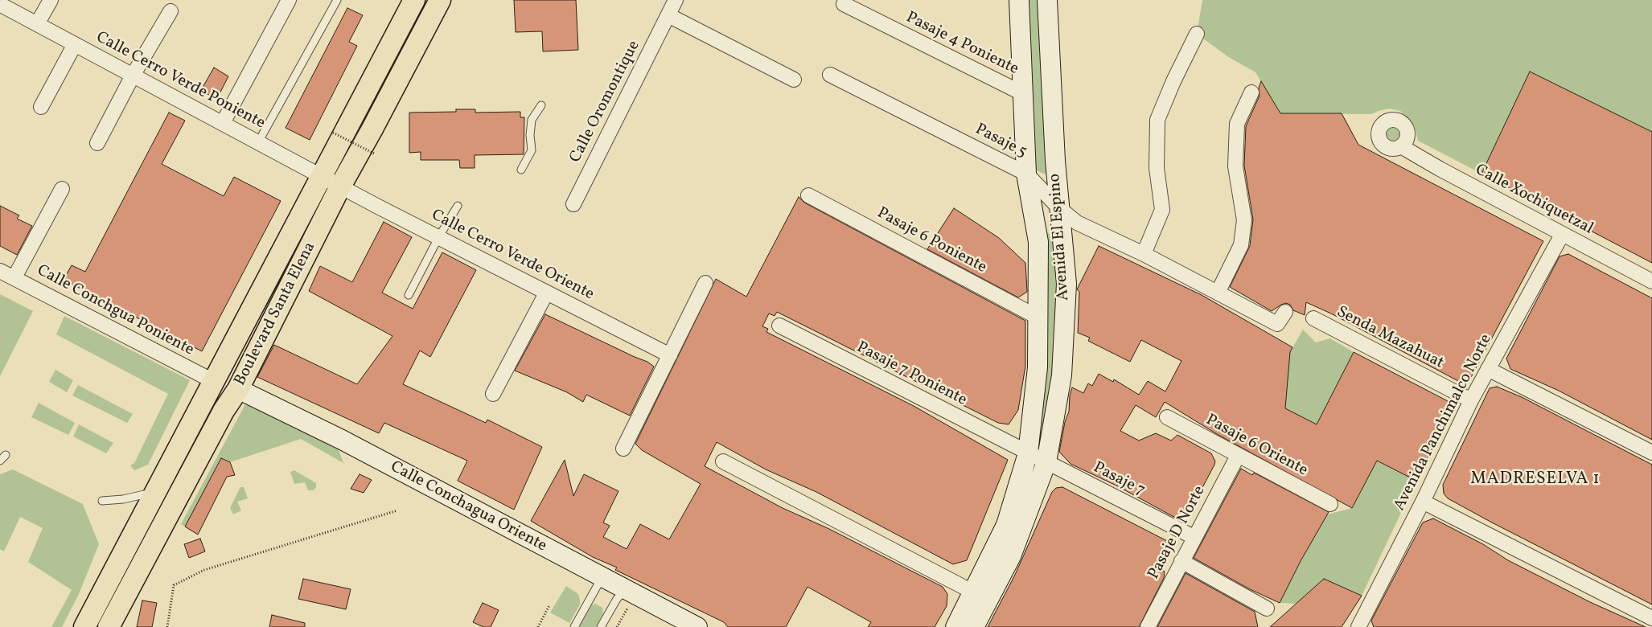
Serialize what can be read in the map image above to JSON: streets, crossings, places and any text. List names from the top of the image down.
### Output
{
  "streets": {
    "main road": ["Avenida El Espino", "Boulevard Santa Elena", "Calle Conchagua Oriente"],
    "street": [
      "Pasaje 4 Poniente",
      "Calle Cerro Verde Poniente",
      "Calle Oromontique",
      "Pasaje 5",
      "Calle Xochiquetzal",
      "Pasaje 6 Poniente",
      "Calle Cerro Verde Oriente",
      "Calle Conchgua Poniente",
      "Senda Mazahuat",
      "Pasaje 7 Poniente",
      "Avenida Panchimalco Norte",
      "Pasaje 6 Oriente",
      "Pasaje 7",
      "Pasaje D Norte"
    ]
  },
  "crossings": [
    ["Pasaje 4 Poniente", "Avenida El Espino"],
    ["Calle Cerro Verde Poniente", "Calle Cerro Verde Oriente"],
    ["Calle Cerro Verde Poniente", "Boulevard Santa Elena"],
    ["Pasaje 5", "Avenida El Espino"],
    ["Calle Xochiquetzal", "Avenida Panchimalco Norte"],
    ["Avenida El Espino", "Pasaje 6 Poniente"],
    ["Avenida El Espino", "Pasaje 7 Poniente"],
    ["Avenida El Espino", "Pasaje 7"],
    ["Calle Cerro Verde Oriente", "Boulevard Santa Elena"],
    ["Calle Conchgua Poniente", "Boulevard Santa Elena"],
    ["Boulevard Santa Elena", "Calle Conchagua Oriente"],
    ["Senda Mazahuat", "Avenida Panchimalco Norte"],
    ["Pasaje 7 Poniente", "Pasaje 7"],
    ["Pasaje 6 Oriente", "Pasaje D Norte"],
    ["Pasaje 7", "Pasaje D Norte"]
  ],
  "districts": ["MADRESELVA 1"]
}
